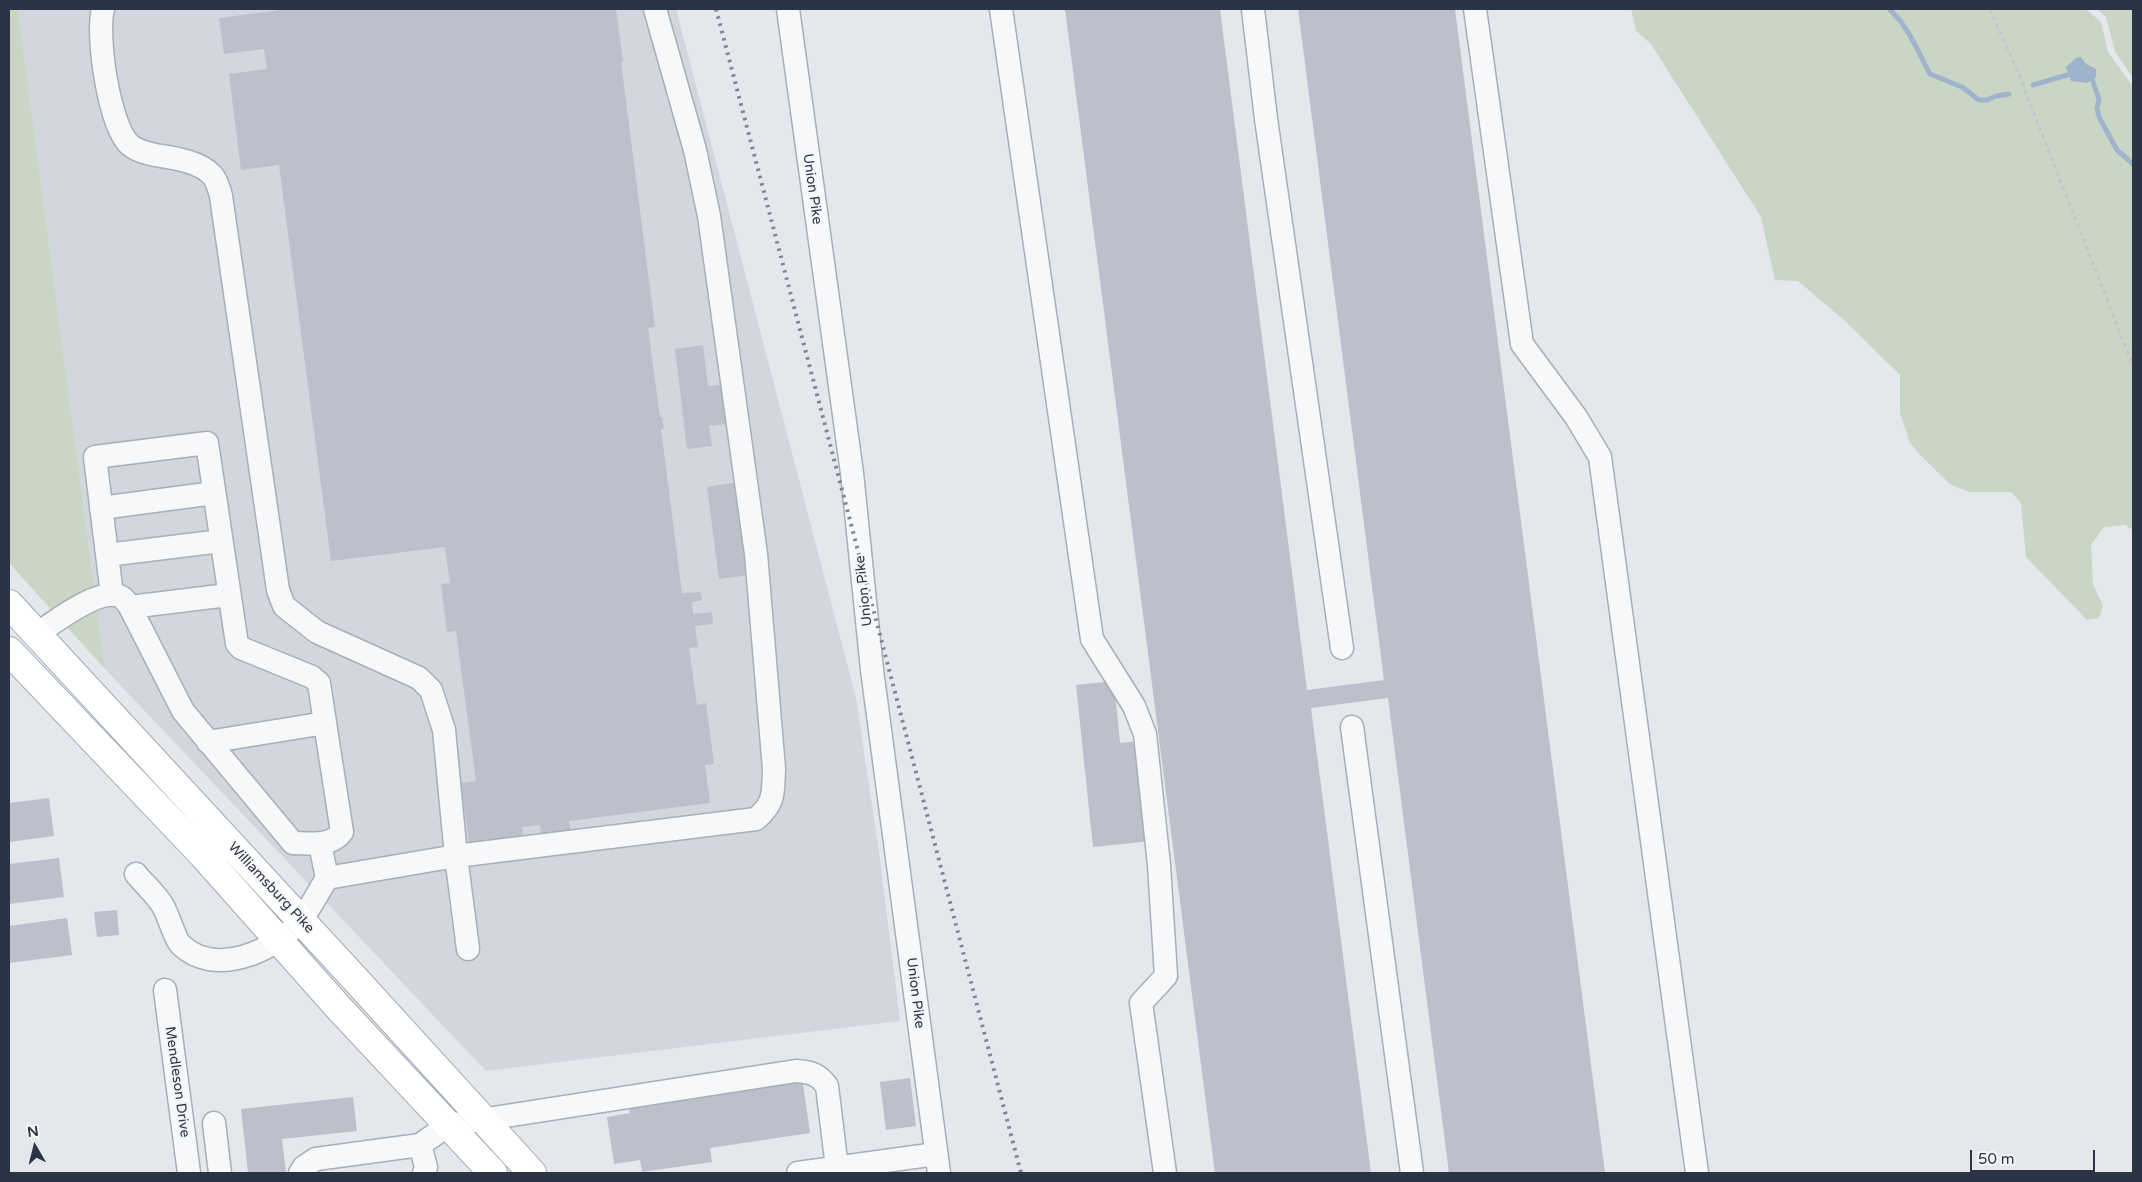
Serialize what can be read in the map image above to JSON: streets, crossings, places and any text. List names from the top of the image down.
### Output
{
  "streets": {
    "main road": ["Williamsburg Pike"],
    "street": ["Union Pike", "Mendleson Drive"]
  },
  "scale_bar": "50 m",
  "north": "top"
}
